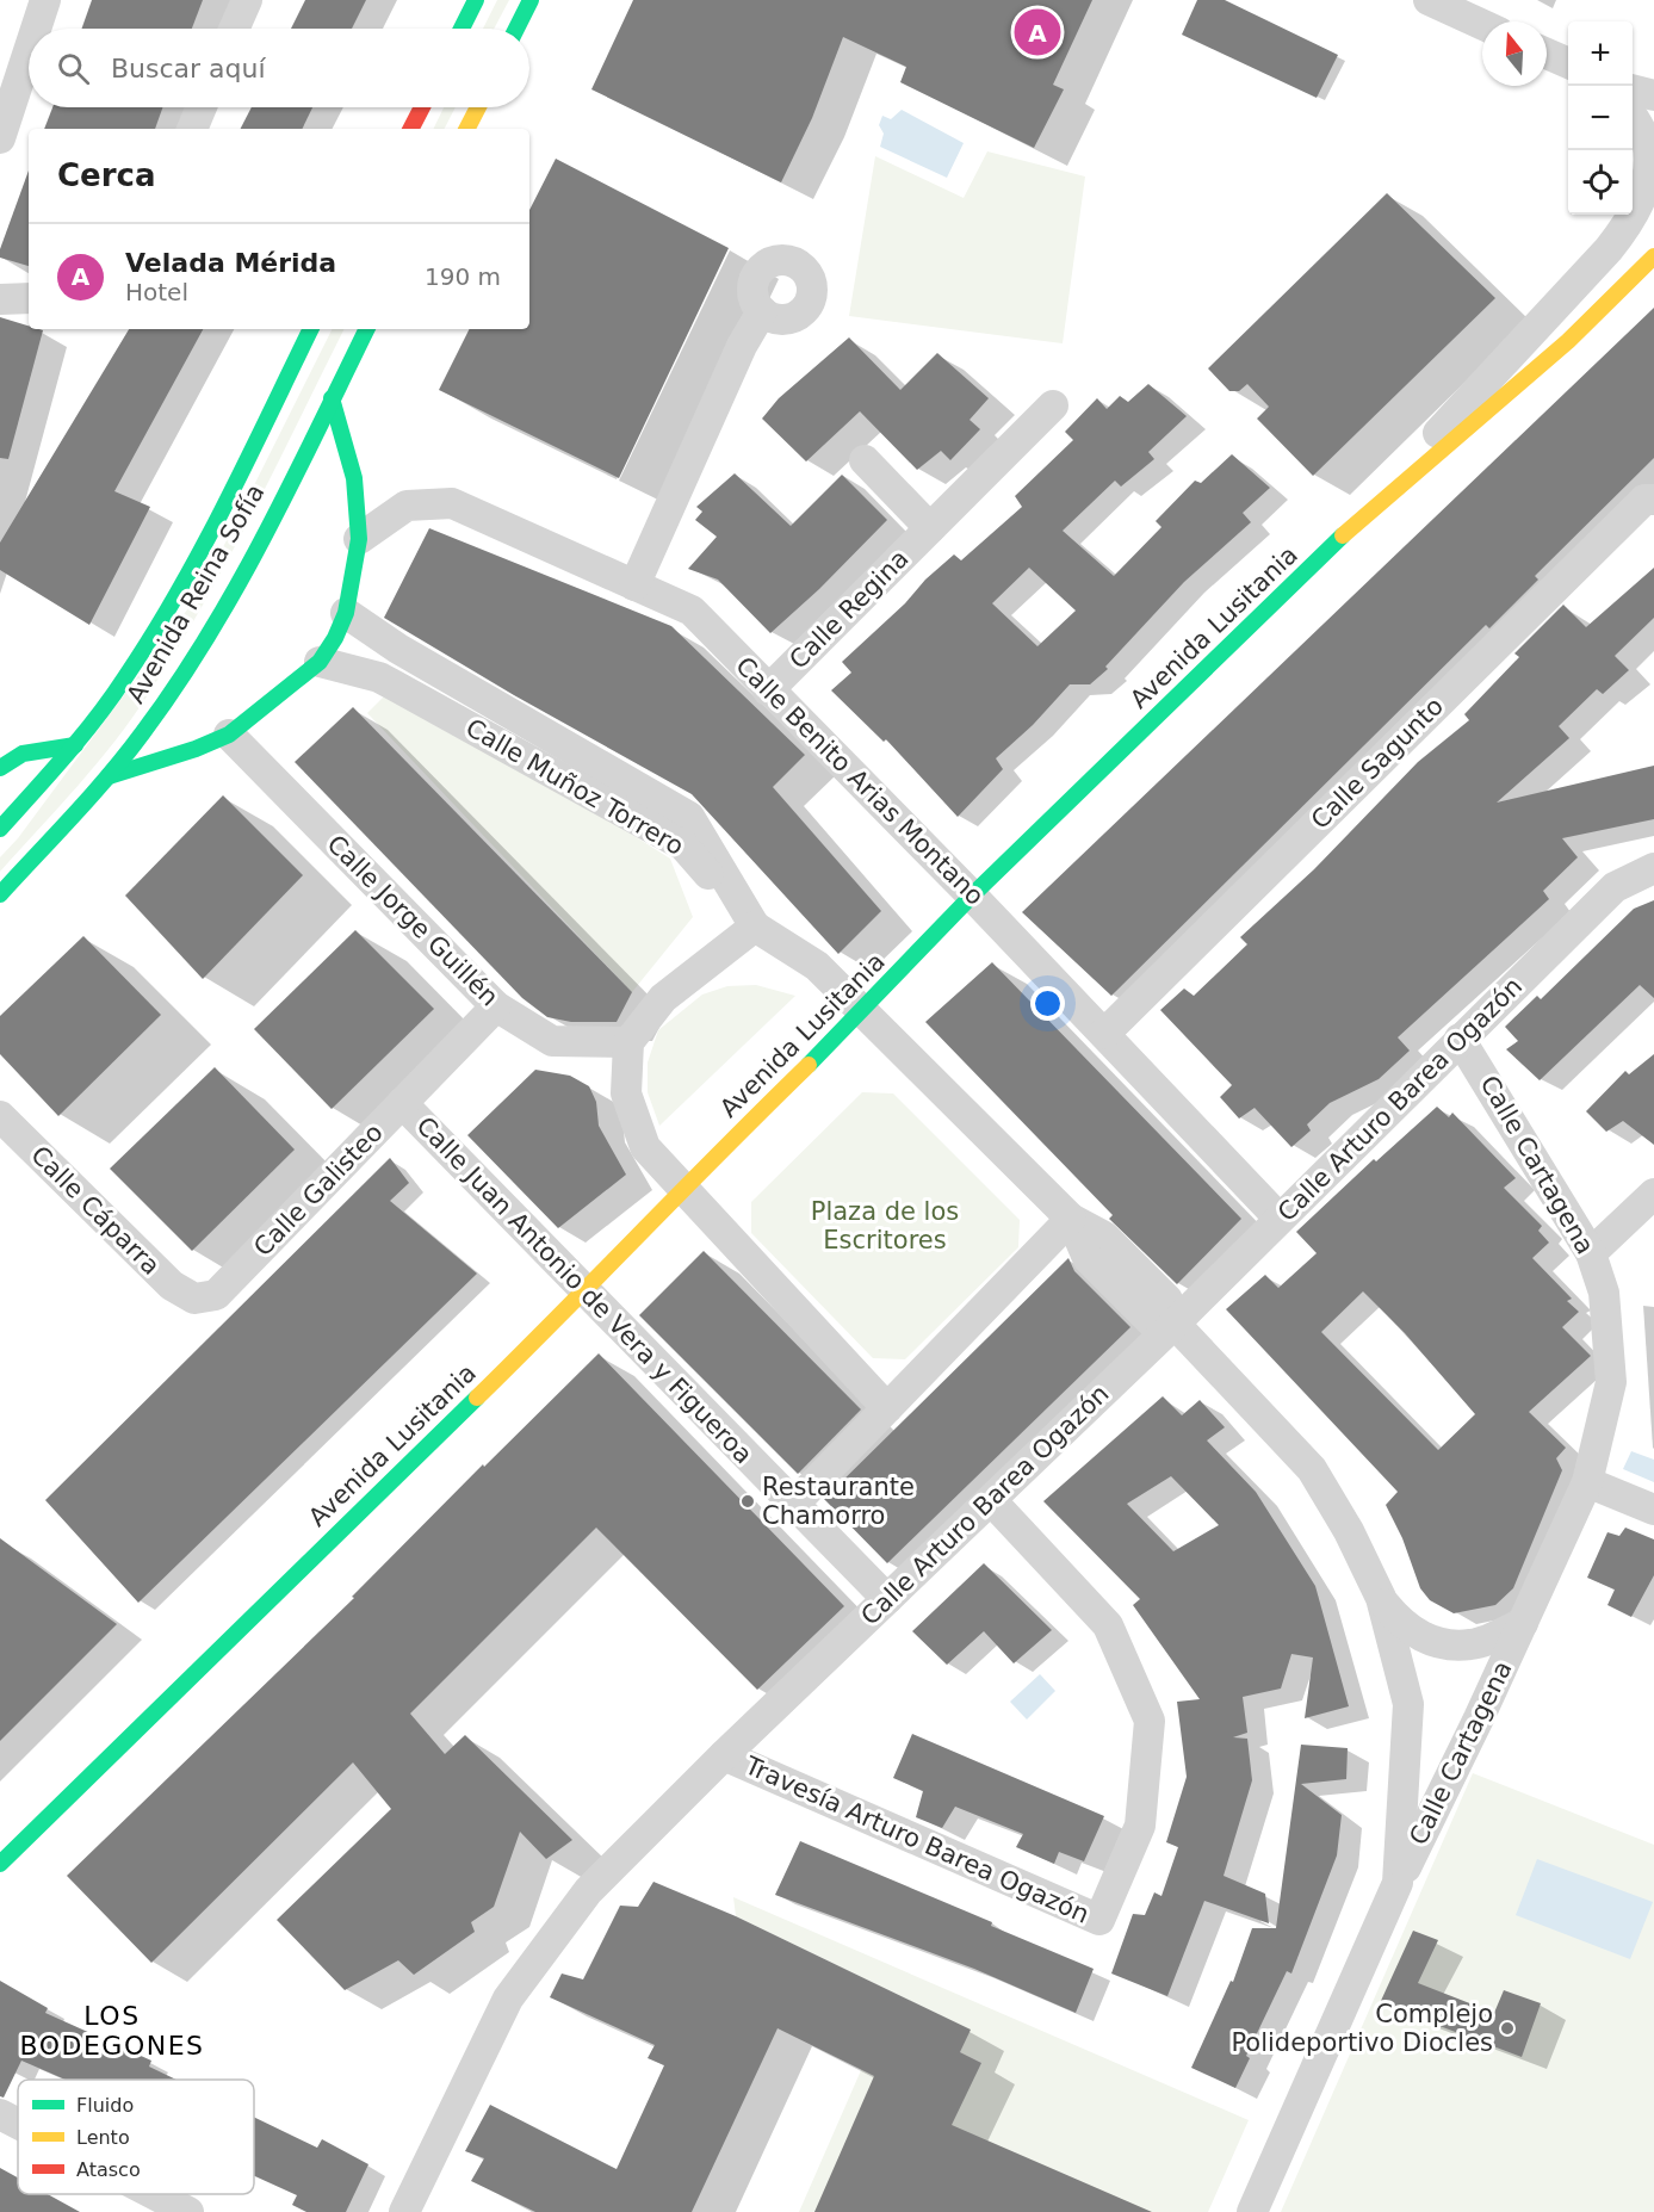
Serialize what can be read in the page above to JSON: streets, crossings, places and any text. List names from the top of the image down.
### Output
{
  "streets": {
    "main road": ["Avenida Reina Sofía", "Avenida Lusitania"],
    "street": [
      "Calle Regina",
      "Calle Sagunto",
      "Calle Benito Arias Montano",
      "Calle Muñoz Torrero",
      "Calle Jorge Guillén",
      "Calle Arturo Barea Ogazón",
      "Calle Cartagena",
      "Calle Galisteo",
      "Calle Cáparra",
      "Calle Juan Antonio de Vera y Figueroa",
      "Travesía Arturo Barea Ogazón"
    ]
  },
  "crossings": [
    ["Calle Regina", "Calle Benito Arias Montano"],
    ["Avenida Lusitania", "Calle Benito Arias Montano"],
    ["Avenida Lusitania", "Calle Juan Antonio de Vera y Figueroa"],
    ["Calle Sagunto", "Calle Benito Arias Montano"],
    ["Calle Benito Arias Montano", "Calle Arturo Barea Ogazón"],
    ["Calle Jorge Guillén", "Calle Galisteo"],
    ["Calle Arturo Barea Ogazón", "Calle Cartagena"],
    ["Calle Arturo Barea Ogazón", "Calle Juan Antonio de Vera y Figueroa"],
    ["Calle Arturo Barea Ogazón", "Travesía Arturo Barea Ogazón"],
    ["Calle Galisteo", "Calle Cáparra"],
    ["Calle Galisteo", "Calle Juan Antonio de Vera y Figueroa"]
  ],
  "districts": ["LOS BODEGONES"],
  "parks": ["Plaza de los Escritores"],
  "places": ["Restaurante Chamorro", "Complejo Polideportivo Diocles"],
  "legend": ["Fluido", "Lento", "Atasco"],
  "north": "top",
  "page": {
    "pins": "A",
    "map_buttons": ["+", "−"],
    "search": "Buscar aquí",
    "heading": "Cerca",
    "list": [
      {
        "mark": "A",
        "name": "Velada Mérida",
        "note": "Hotel",
        "value": "190 m"
      }
    ]
  }
}
